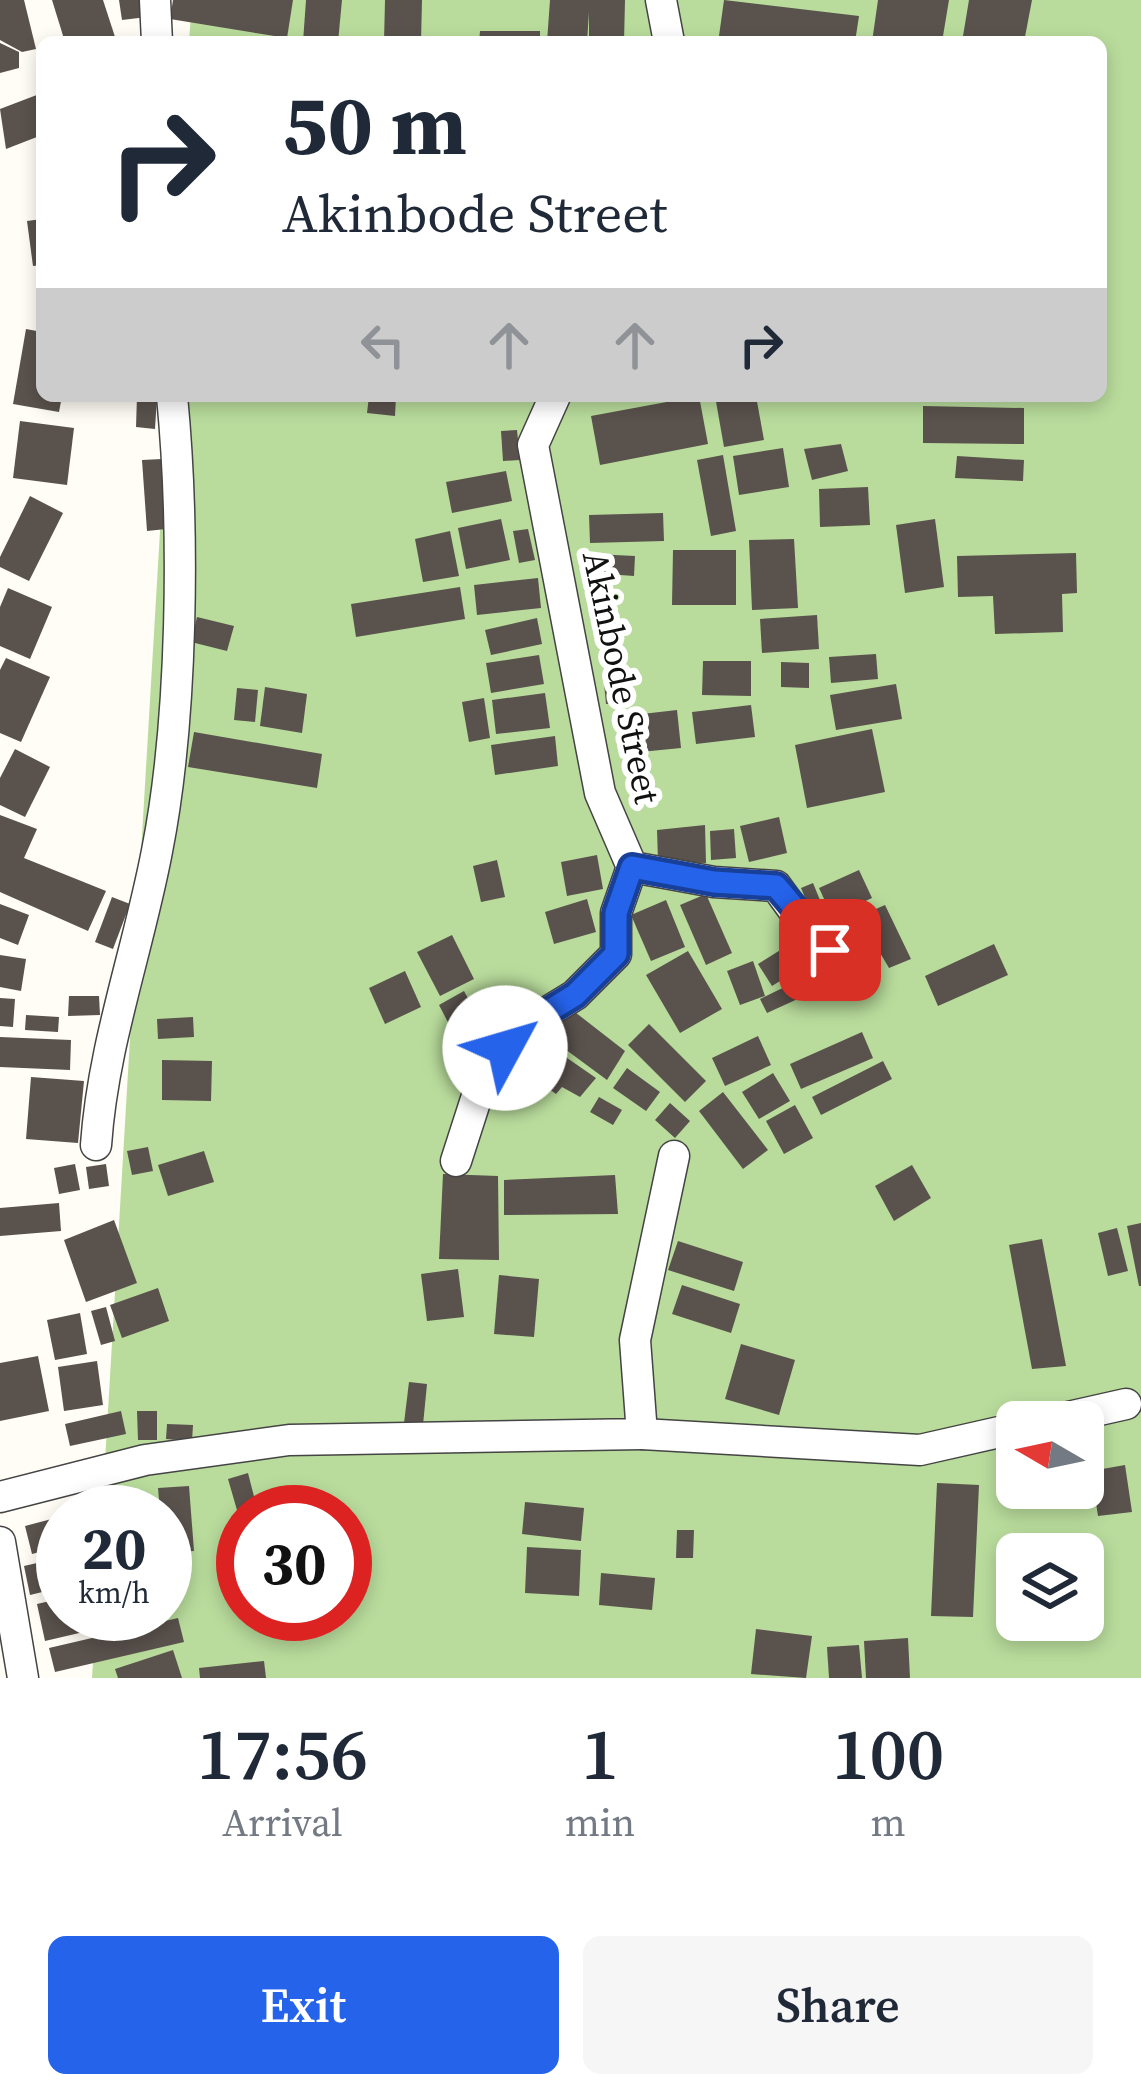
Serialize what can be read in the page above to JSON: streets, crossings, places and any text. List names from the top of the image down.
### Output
{
  "streets": {
    "street": ["Akinbode Street"]
  },
  "north": "left",
  "page": {
    "turn": ["50 m", "Akinbode Street"],
    "speed": "20 km/h",
    "limit": "30",
    "eta": [
      "17:56",
      "Arrival",
      "1",
      "min",
      "100",
      "m"
    ],
    "buttons": ["Exit", "Share"]
  }
}
